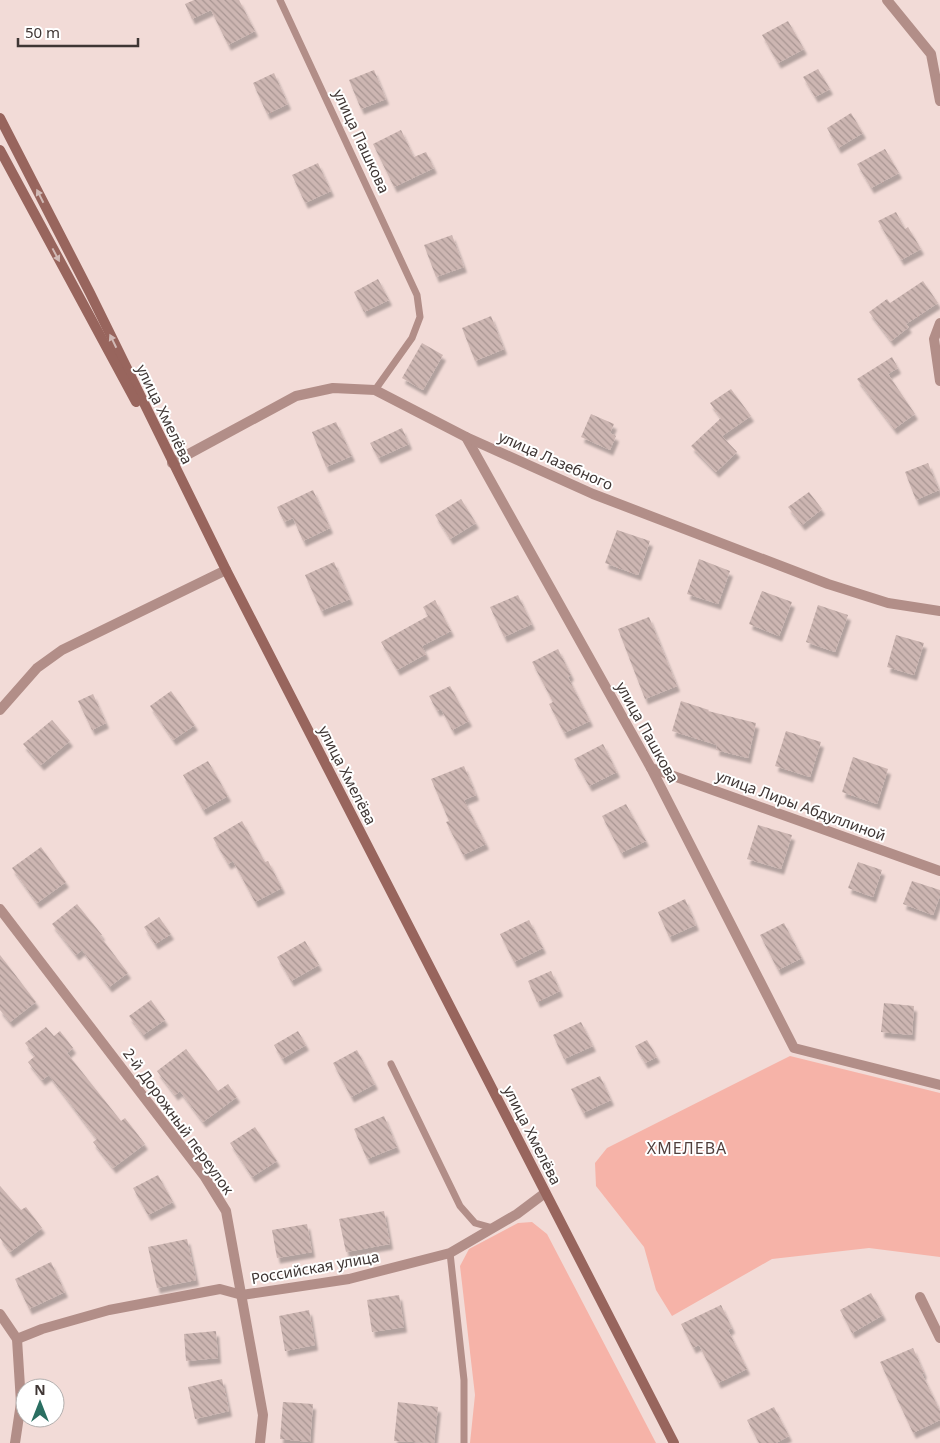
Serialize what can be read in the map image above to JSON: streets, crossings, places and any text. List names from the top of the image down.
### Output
{
  "streets": {
    "main road": ["улица Хмелёва"],
    "street": [
      "улица Пашкова",
      "улица Лазебного",
      "улица Лиры Абдуллиной",
      "2-й Дорожный переулок",
      "Российская улица"
    ]
  },
  "crossings": [
    ["улица Пашкова", "улица Лазебного"],
    ["улица Пашкова", "улица Лиры Абдуллиной"],
    ["улица Хмелёва", "улица Лазебного"],
    ["улица Хмелёва", "Российская улица"],
    ["2-й Дорожный переулок", "Российская улица"]
  ],
  "districts": ["ХМЕЛЕВА"],
  "scale_bar": "50 m",
  "north": "top"
}
